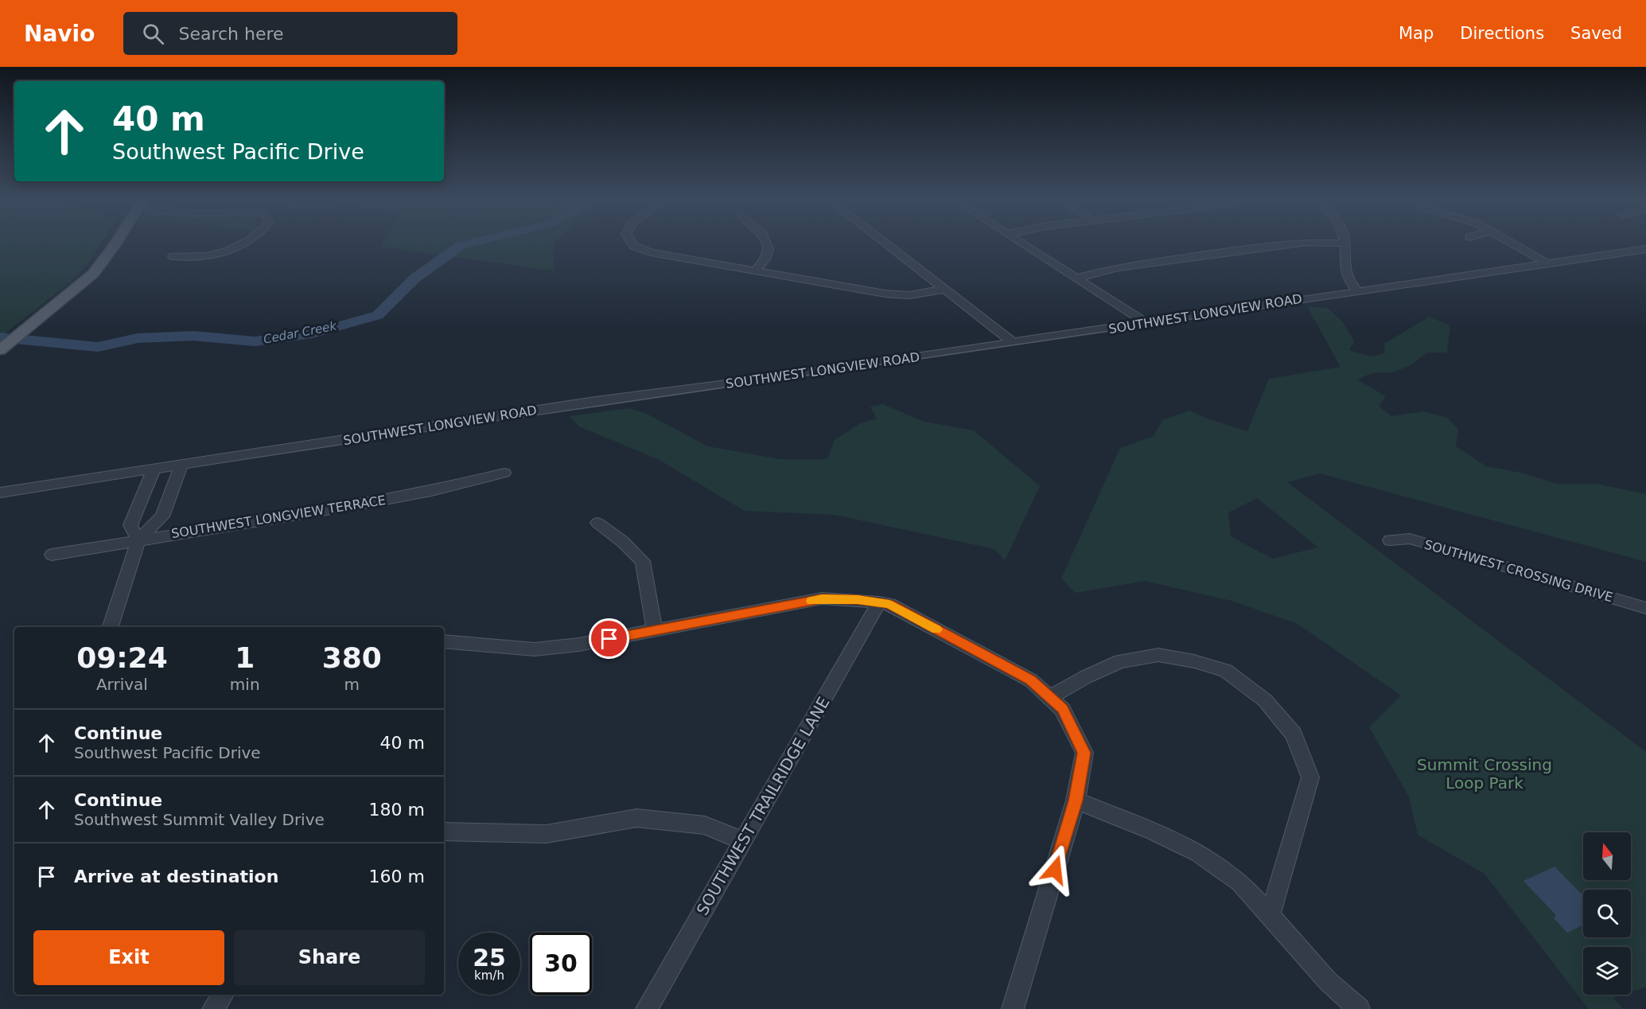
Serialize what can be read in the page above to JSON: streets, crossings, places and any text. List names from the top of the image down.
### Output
{
  "streets": {
    "street": [
      "SOUTHWEST LONGVIEW ROAD",
      "SOUTHWEST LONGVIEW TERRACE",
      "SOUTHWEST CROSSING DRIVE",
      "SOUTHWEST TRAILRIDGE LANE"
    ]
  },
  "water": ["Cedar Creek"],
  "parks": ["Summit Crossing Loop Park"],
  "north": "top",
  "page": {
    "header": "Navio",
    "search": "Search here",
    "nav": ["Map", "Directions", "Saved"],
    "turn": ["40 m", "Southwest Pacific Drive"],
    "eta": [
      "09:24",
      "Arrival",
      "1",
      "min",
      "380",
      "m"
    ],
    "list": [
      {
        "name": "Continue",
        "note": "Southwest Pacific Drive",
        "value": "40 m"
      },
      {
        "name": "Continue",
        "note": "Southwest Summit Valley Drive",
        "value": "180 m"
      },
      {
        "name": "Arrive at destination",
        "value": "160 m"
      }
    ],
    "buttons": ["Exit", "Share"],
    "speed": "25 km/h",
    "limit": "30"
  }
}
